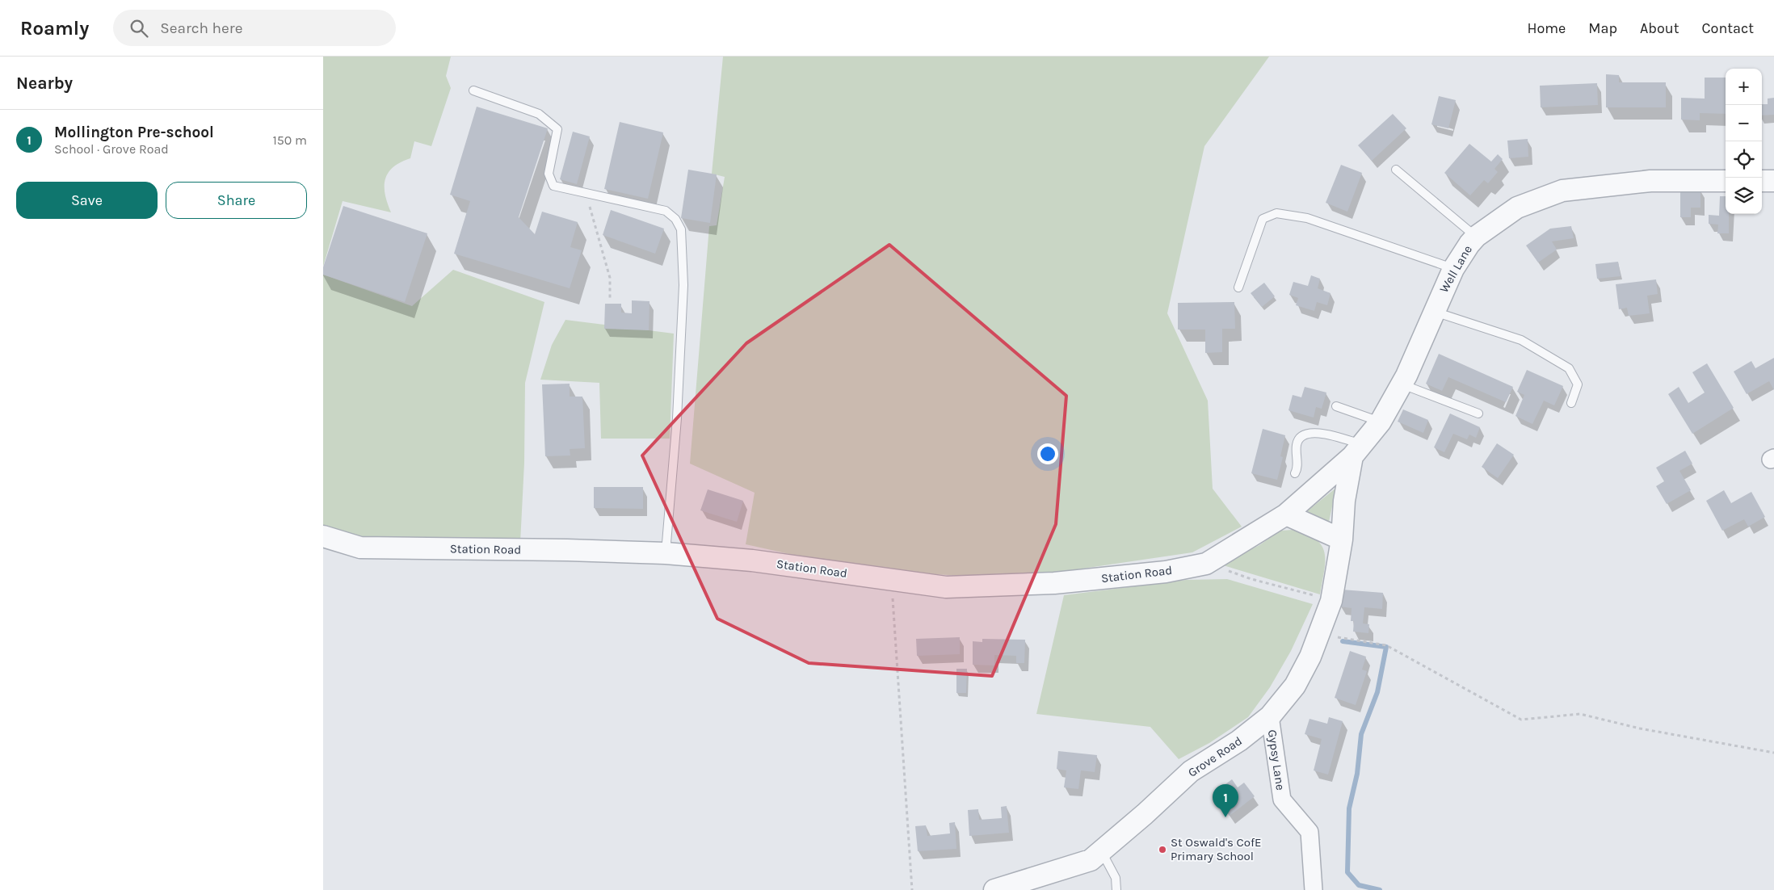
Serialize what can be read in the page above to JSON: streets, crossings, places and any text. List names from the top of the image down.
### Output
{
  "streets": {
    "street": [
      "Well Lane",
      "Station Road",
      "Grove Road",
      "Gypsy Lane"
    ]
  },
  "crossings": [
    ["Well Lane", "Station Road"],
    ["Well Lane", "Grove Road"],
    ["Grove Road", "Gypsy Lane"]
  ],
  "places": ["St Oswald's CofE Primary School"],
  "page": {
    "header": "Roamly",
    "search": "Search here",
    "nav": [
      "Home",
      "Map",
      "About",
      "Contact"
    ],
    "heading": "Nearby",
    "map_buttons": ["+", "−"],
    "list": [
      {
        "mark": "1",
        "name": "Mollington Pre-school",
        "note": "School · Grove Road",
        "value": "150 m"
      }
    ],
    "buttons": ["Save", "Share"],
    "pins": "1"
  }
}
